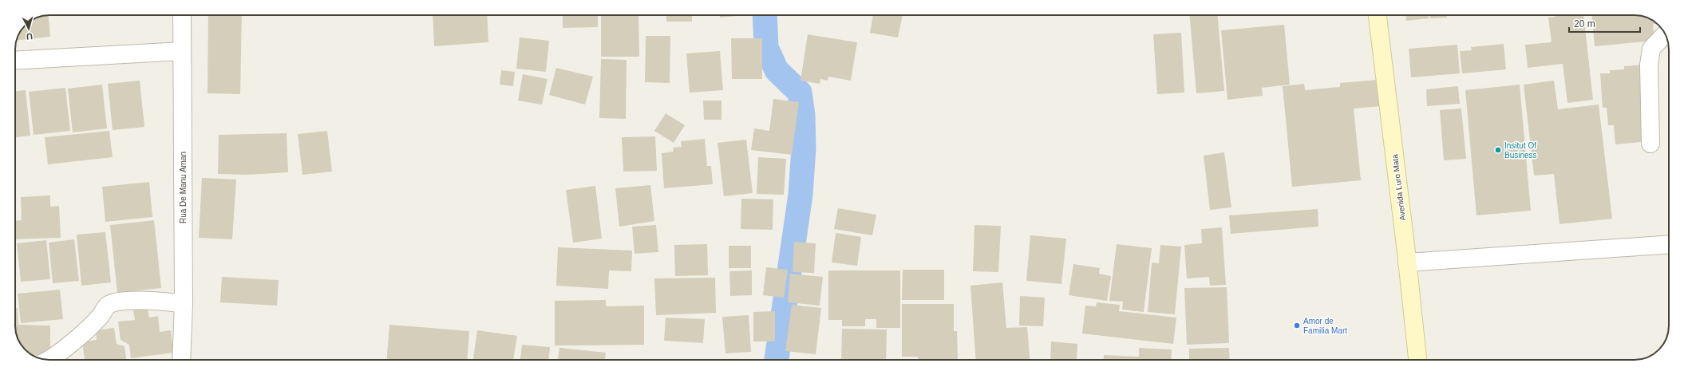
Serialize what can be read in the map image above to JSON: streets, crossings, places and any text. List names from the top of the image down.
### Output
{
  "streets": {
    "main road": ["Avenida Luro Mata"],
    "street": ["Rua De Manu Aman"]
  },
  "places": ["Insitut Of Business", "Amor de Familia Mart"],
  "scale_bar": "20 m",
  "north": "bottom"
}
